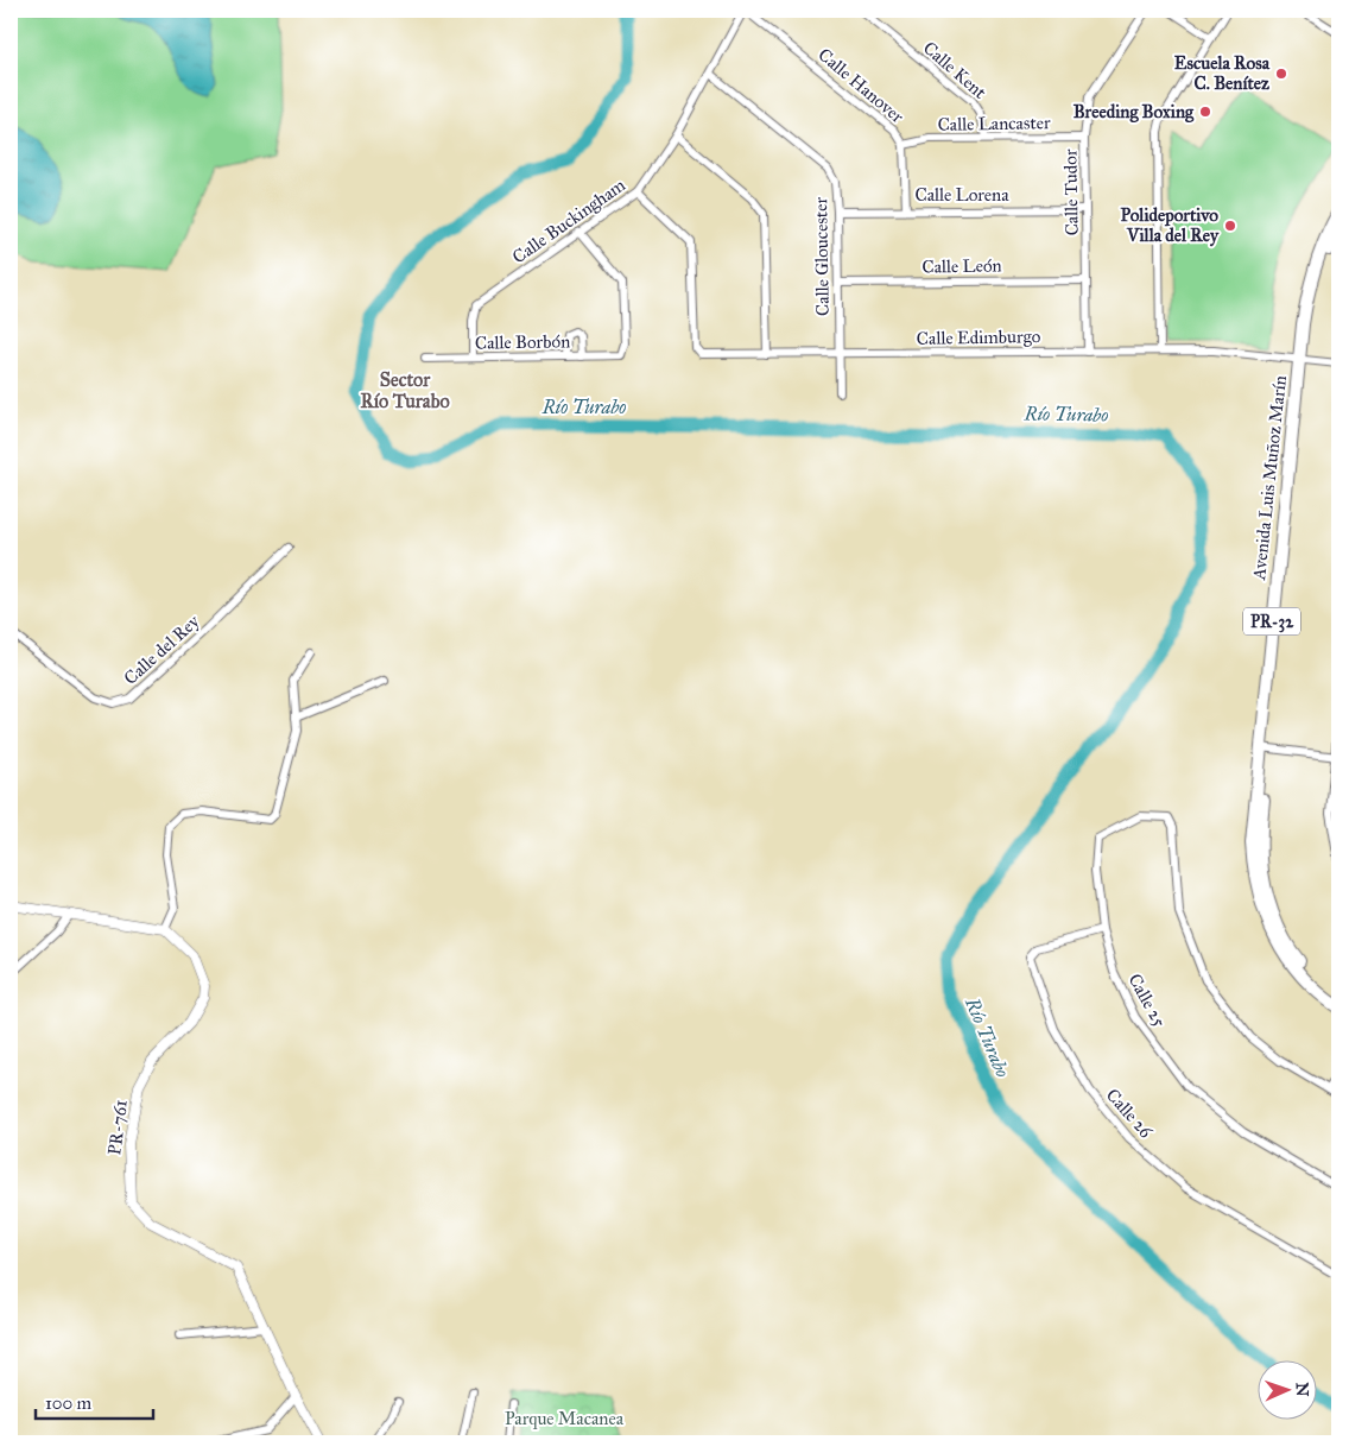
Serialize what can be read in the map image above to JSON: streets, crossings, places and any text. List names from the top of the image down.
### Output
{
  "streets": {
    "main road": ["Avenida Luis Muñoz Marín", "PR-32"],
    "street": [
      "Calle Kent",
      "Calle Hanover",
      "Calle Lancaster",
      "Calle Tudor",
      "Calle Lorena",
      "Calle Buckingham",
      "Calle Gloucester",
      "Calle León",
      "Calle Edimburgo",
      "Calle Borbón",
      "Calle del Rey",
      "Calle 25",
      "Calle 26",
      "PR-761"
    ]
  },
  "crossings": [
    ["Calle Kent", "Calle Lancaster"],
    ["Calle Hanover", "Calle Lancaster"],
    ["Calle Hanover", "Calle Lorena"],
    ["Calle Hanover", "Calle Buckingham"],
    ["Calle Lancaster", "Calle Tudor"],
    ["Calle Tudor", "Calle Lorena"],
    ["Calle Tudor", "Calle León"],
    ["Calle Tudor", "Calle Edimburgo"],
    ["Calle Lorena", "Calle Gloucester"],
    ["Calle Buckingham", "Calle Gloucester"],
    ["Calle Buckingham", "Calle Edimburgo"],
    ["Calle Buckingham", "Calle Borbón"],
    ["Calle Gloucester", "Calle León"],
    ["Calle Gloucester", "Calle Edimburgo"],
    ["Calle Edimburgo", "Avenida Luis Muñoz Marín"],
    ["Calle 25", "Calle 26"]
  ],
  "districts": ["Sector Río Turabo"],
  "water": ["Río Turabo"],
  "parks": ["Parque Macanea"],
  "places": ["Escuela Rosa C. Benítez", "Breeding Boxing", "Polideportivo Villa del Rey"],
  "scale_bar": "100 m",
  "north": "right"
}
